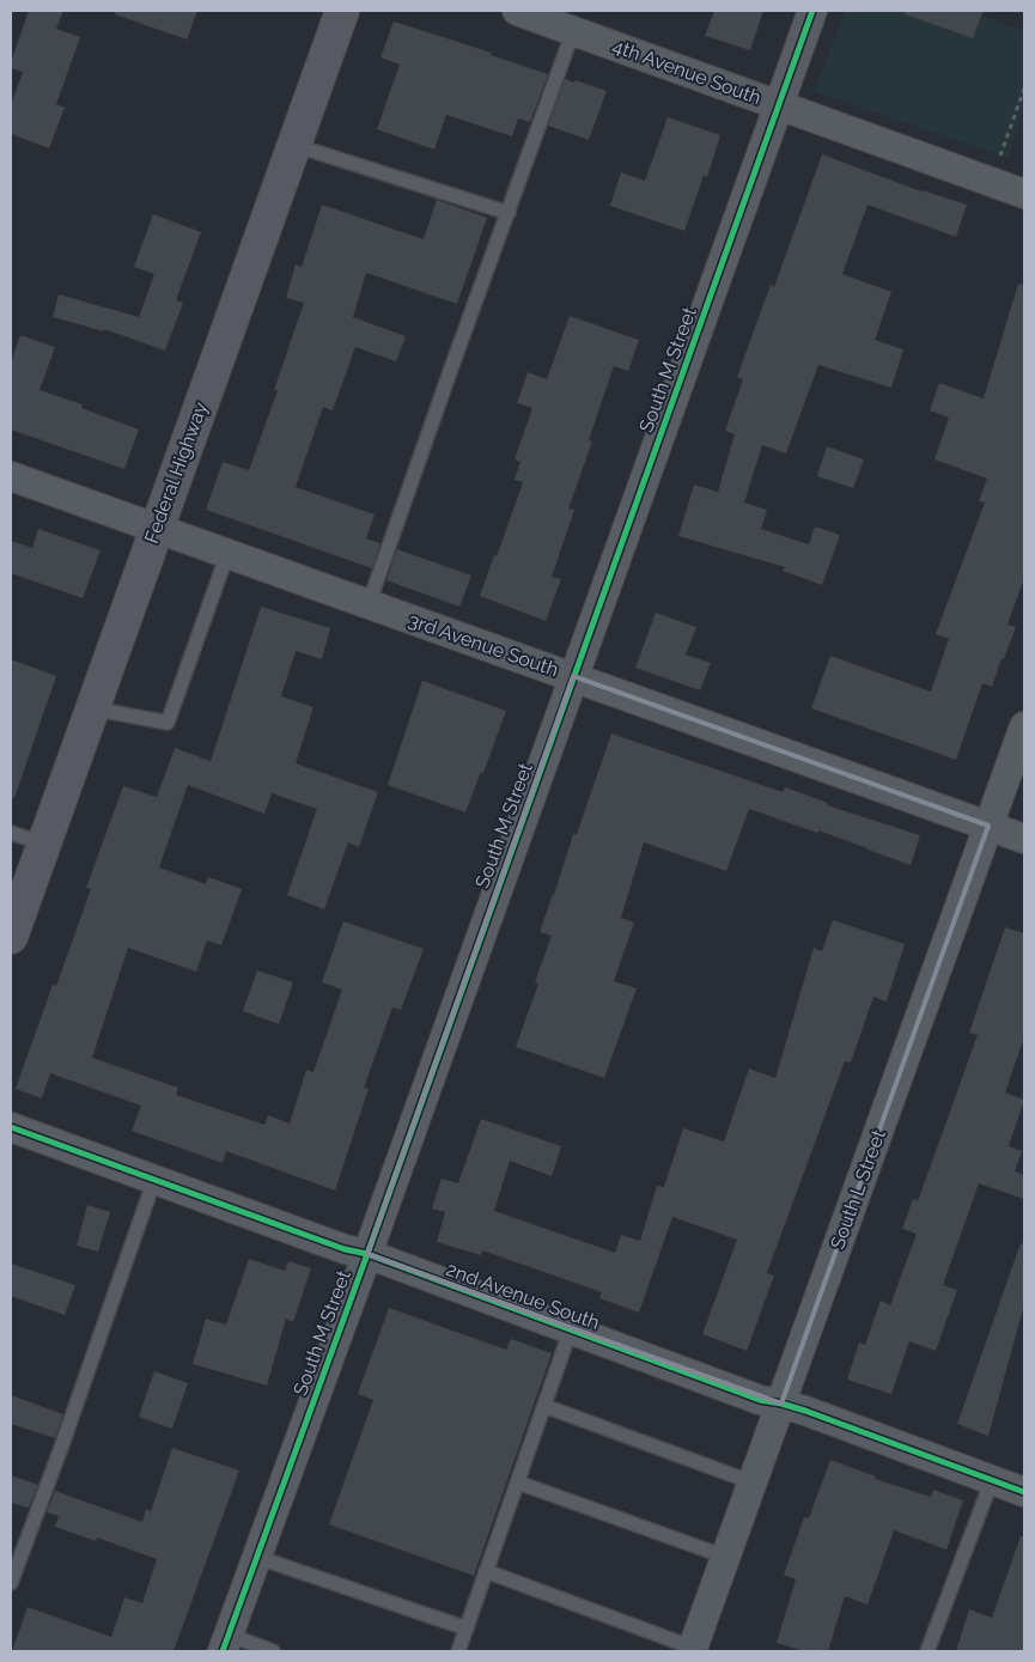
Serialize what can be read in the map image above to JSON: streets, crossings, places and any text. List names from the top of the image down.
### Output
{
  "streets": {
    "main road": ["Federal Highway"],
    "street": [
      "4th Avenue South",
      "South M Street",
      "3rd Avenue South",
      "South L Street",
      "2nd Avenue South"
    ]
  },
  "crossings": [
    ["4th Avenue South", "South M Street"],
    ["South M Street", "3rd Avenue South"],
    ["South M Street", "2nd Avenue South"],
    ["Federal Highway", "3rd Avenue South"],
    ["3rd Avenue South", "South L Street"],
    ["South L Street", "2nd Avenue South"]
  ]
}
